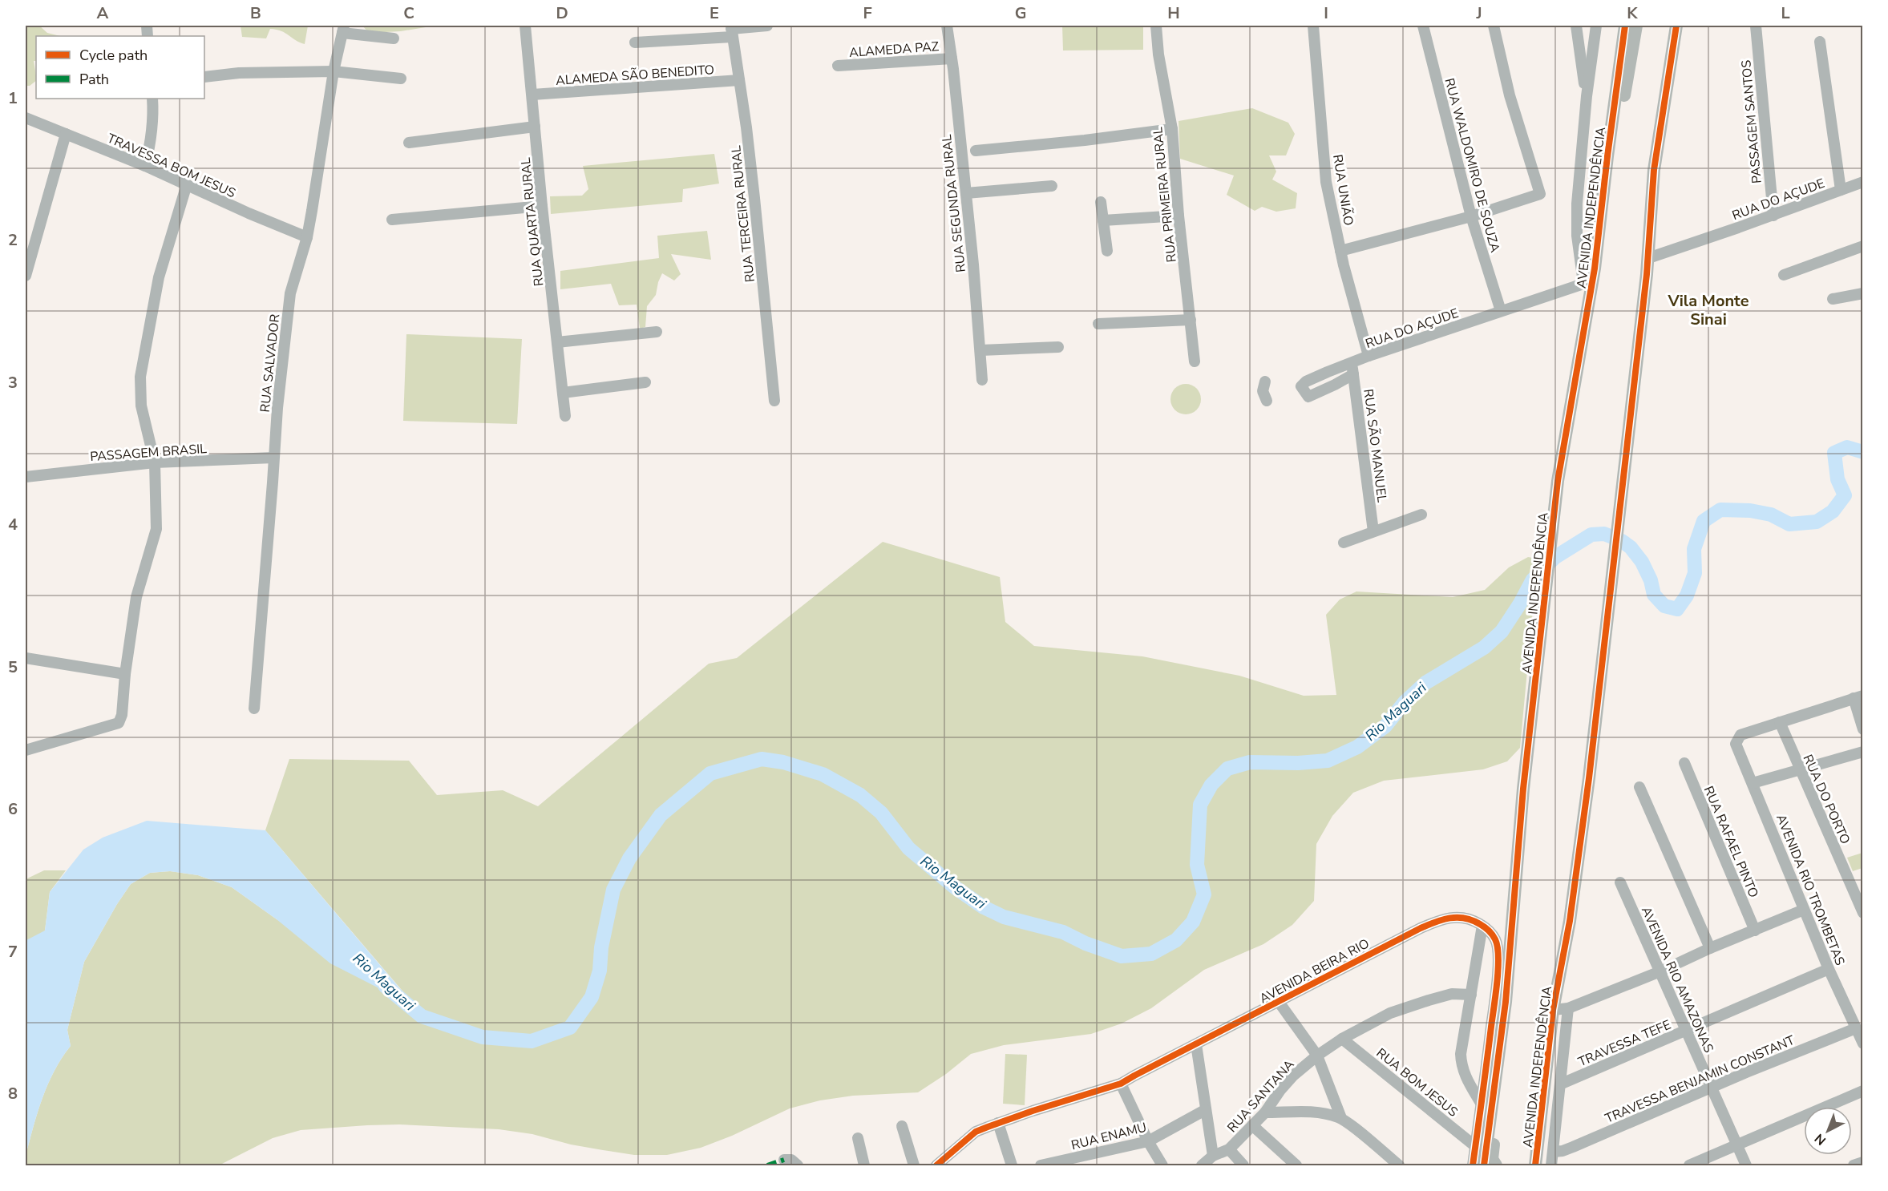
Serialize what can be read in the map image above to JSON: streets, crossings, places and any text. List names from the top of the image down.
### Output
{
  "streets": {
    "main road": ["AVENIDA INDEPENDÊNCIA"],
    "street": [
      "ALAMEDA PAZ",
      "ALAMEDA SÃO BENEDITO",
      "PASSAGEM SANTOS",
      "TRAVESSA BOM JESUS",
      "RUA WALDOMIRO DE SOUZA",
      "RUA UNIÃO",
      "RUA PRIMEIRA RURAL",
      "RUA DO AÇUDE",
      "RUA SEGUNDA RURAL",
      "RUA TERCEIRA RURAL",
      "RUA QUARTA RURAL",
      "RUA SALVADOR",
      "RUA SÃO MANUEL",
      "PASSAGEM BRASIL",
      "RUA DO PORTO",
      "RUA RAFAEL PINTO",
      "AVENIDA RIO TROMBETAS",
      "AVENIDA BEIRA RIO",
      "AVENIDA RIO AMAZONAS",
      "TRAVESSA TEFE",
      "TRAVESSA BENJAMIN CONSTANT",
      "RUA BOM JESUS",
      "RUA SANTANA",
      "RUA ENAMU"
    ]
  },
  "crossings": [
    ["ALAMEDA PAZ", "RUA SEGUNDA RURAL"],
    ["ALAMEDA SÃO BENEDITO", "RUA TERCEIRA RURAL"],
    ["ALAMEDA SÃO BENEDITO", "RUA QUARTA RURAL"],
    ["PASSAGEM SANTOS", "RUA DO AÇUDE"],
    ["TRAVESSA BOM JESUS", "RUA SALVADOR"],
    ["RUA WALDOMIRO DE SOUZA", "RUA DO AÇUDE"],
    ["RUA UNIÃO", "RUA DO AÇUDE"],
    ["RUA DO AÇUDE", "AVENIDA INDEPENDÊNCIA"],
    ["RUA DO AÇUDE", "RUA SÃO MANUEL"],
    ["AVENIDA INDEPENDÊNCIA", "AVENIDA BEIRA RIO"],
    ["RUA SALVADOR", "PASSAGEM BRASIL"],
    ["RUA DO PORTO", "AVENIDA RIO TROMBETAS"],
    ["AVENIDA RIO TROMBETAS", "TRAVESSA TEFE"],
    ["AVENIDA RIO TROMBETAS", "TRAVESSA BENJAMIN CONSTANT"],
    ["AVENIDA BEIRA RIO", "RUA BOM JESUS"],
    ["AVENIDA RIO AMAZONAS", "TRAVESSA TEFE"],
    ["AVENIDA RIO AMAZONAS", "TRAVESSA BENJAMIN CONSTANT"],
    ["RUA BOM JESUS", "RUA SANTANA"]
  ],
  "districts": ["Vila Monte Sinai"],
  "water": ["Rio Maguari"],
  "legend": ["Cycle path", "Path"],
  "north": "bottom left",
  "grid": {
    "columns": [
      "A",
      "B",
      "C",
      "D",
      "E",
      "F",
      "G",
      "H",
      "I",
      "J",
      "K",
      "L"
    ],
    "rows": [
      "1",
      "2",
      "3",
      "4",
      "5",
      "6",
      "7",
      "8"
    ]
  }
}
